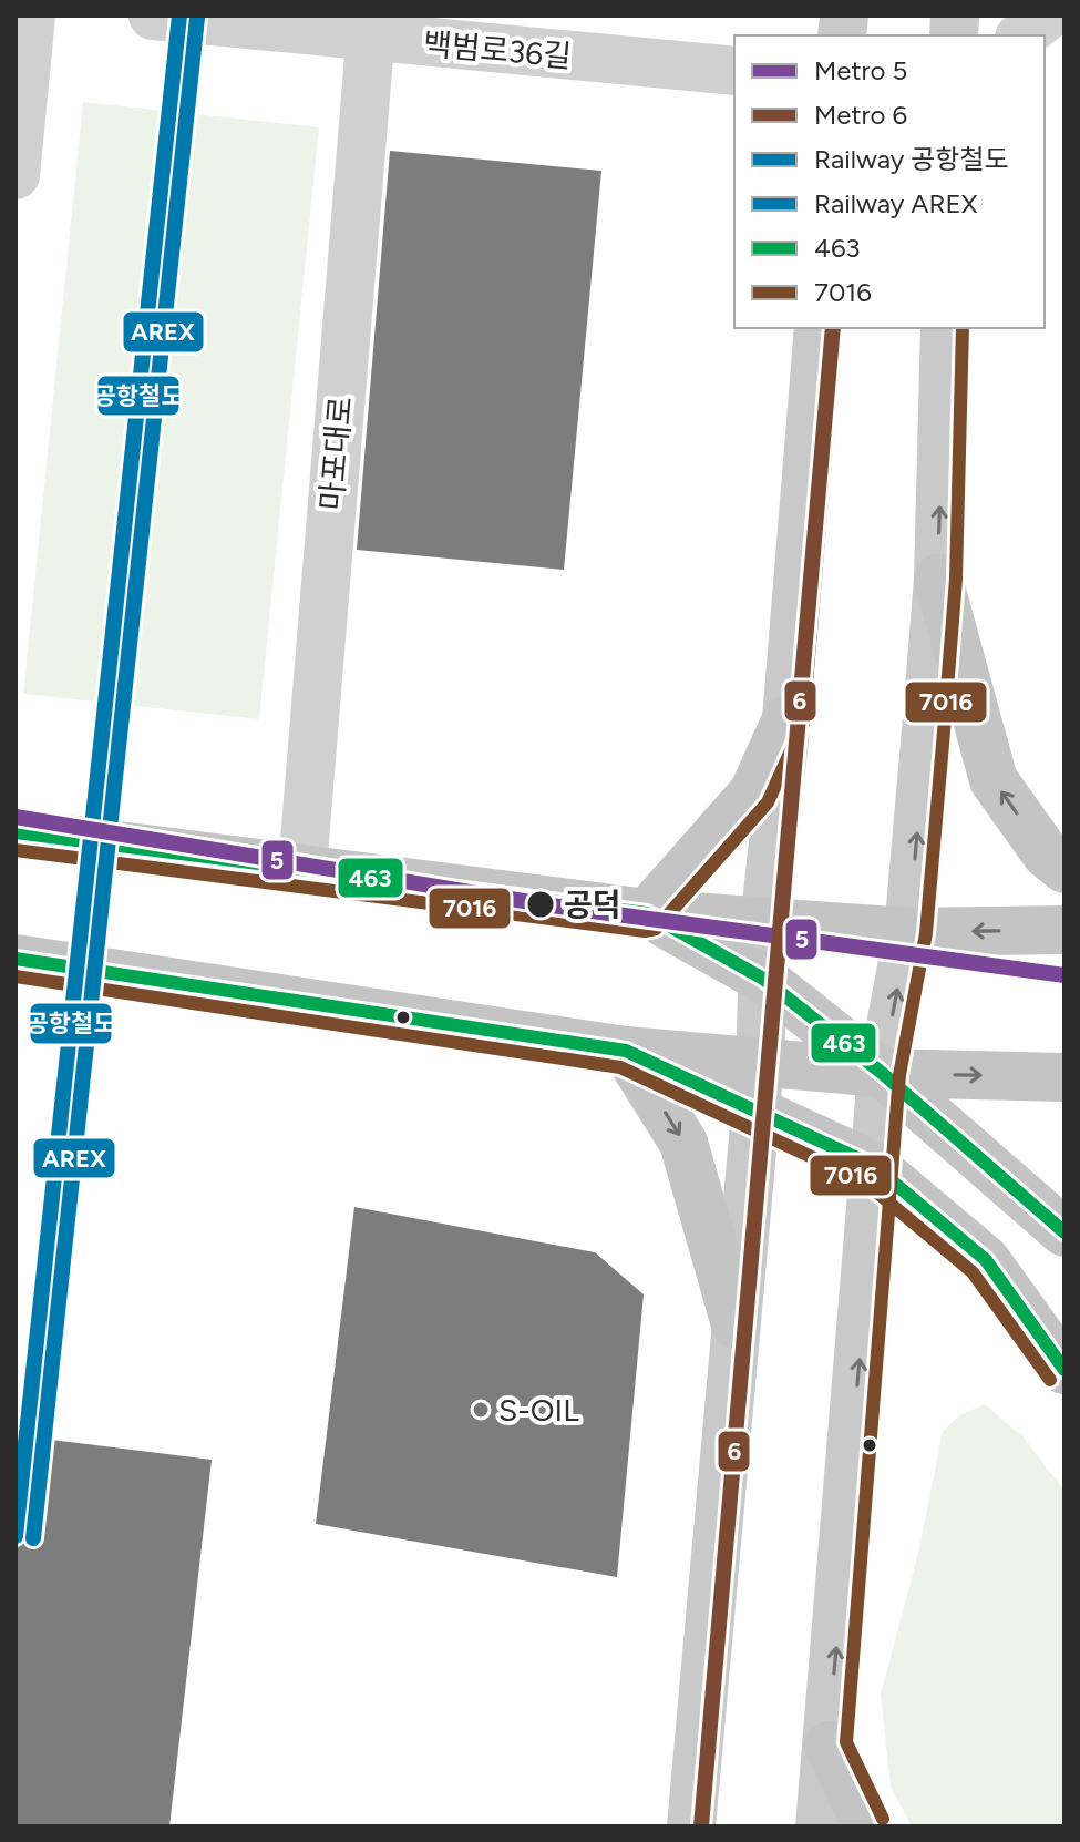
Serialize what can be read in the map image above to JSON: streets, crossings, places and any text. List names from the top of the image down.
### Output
{
  "streets": {
    "street": ["백범로36길", "마포대로"]
  },
  "crossings": [
    ["백범로36길", "마포대로"]
  ],
  "places": ["공덕", "S-OIL"],
  "lines": [
    "rail line 공항철도",
    "rail line AREX",
    "metro line 6",
    "transit line 7016",
    "metro line 5",
    "transit line 463"
  ],
  "legend": [
    "Metro 5",
    "Metro 6",
    "Railway 공항철도",
    "Railway AREX",
    "463",
    "7016"
  ]
}
